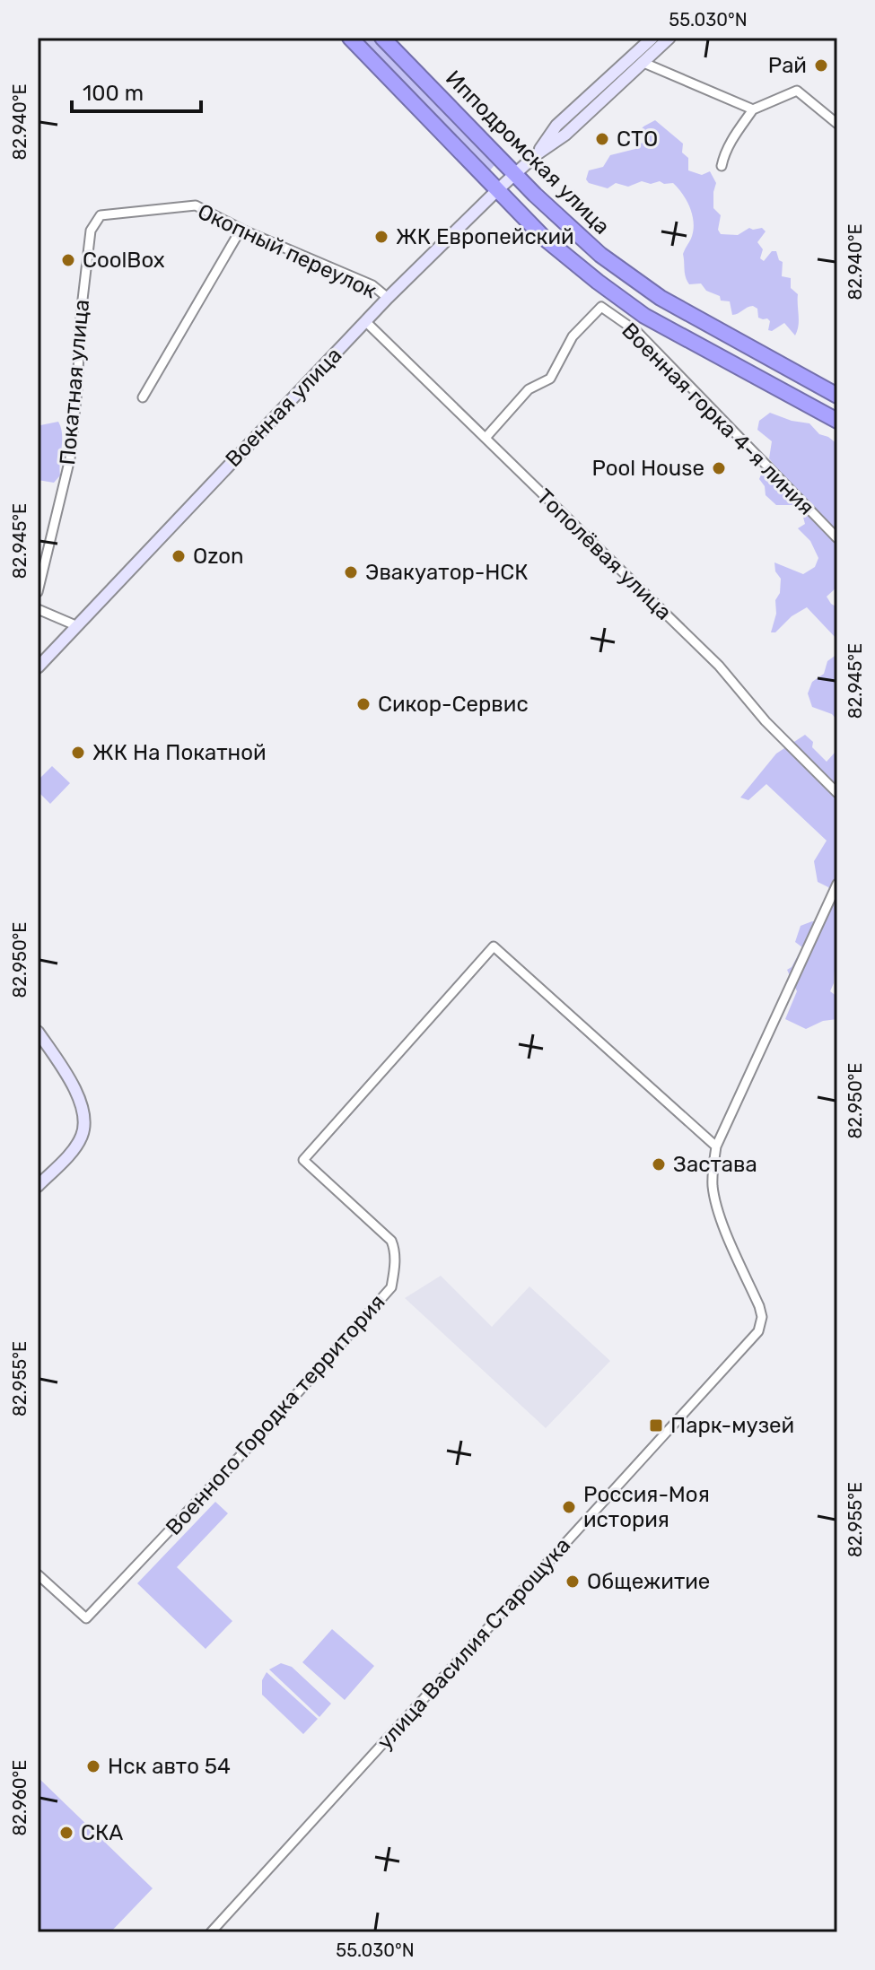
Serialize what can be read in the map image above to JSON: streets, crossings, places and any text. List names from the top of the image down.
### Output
{
  "streets": {
    "highway": ["Ипподромская улица"],
    "main road": ["Военная улица"],
    "street": [
      "Окопный переулок",
      "Покатная улица",
      "Военная горка 4-я линия",
      "Тополёвая улица",
      "Военного Городка территория",
      "улица Василия Старощука"
    ]
  },
  "crossings": [
    ["Ипподромская улица", "Военная улица"],
    ["Окопный переулок", "Покатная улица"],
    ["Окопный переулок", "Военная улица"],
    ["Военная улица", "Тополёвая улица"],
    ["Военная горка 4-я линия", "Тополёвая улица"],
    ["Военного Городка территория", "улица Василия Старощука"]
  ],
  "places": {
    "other": [
      "Рай",
      "СТО",
      "ЖК Европейский",
      "CoolBox",
      "Pool House",
      "Ozon",
      "Эвакуатор-НСК",
      "Сикор-Сервис",
      "ЖК На Покатной",
      "Застава",
      "Россия-Моя история",
      "Общежитие",
      "Нск авто 54",
      "СКА"
    ],
    "transit": ["Парк-музей"]
  },
  "scale_bar": "100 m",
  "coordinates": [
    "55.030°N",
    "82.940°E",
    "82.945°E",
    "82.950°E",
    "82.955°E",
    "82.960°E"
  ]
}
